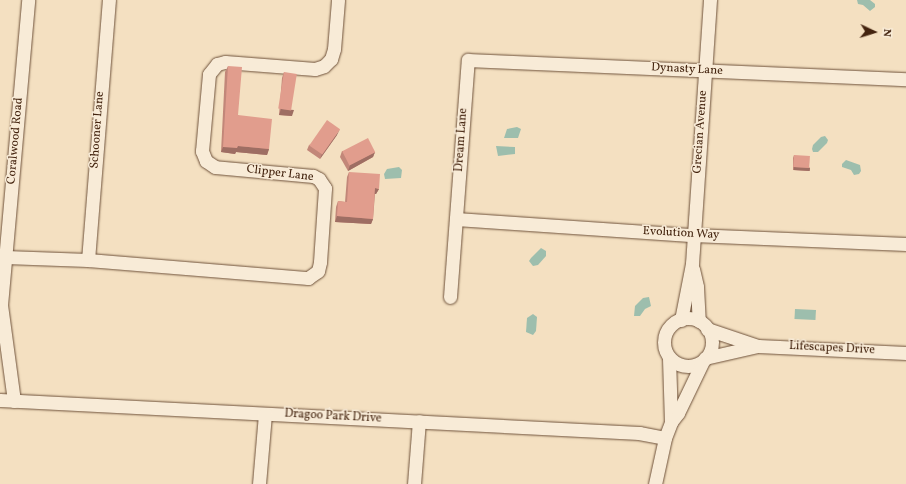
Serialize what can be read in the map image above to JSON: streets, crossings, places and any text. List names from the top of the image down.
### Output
{
  "streets": {
    "street": [
      "Dynasty Lane",
      "Schooner Lane",
      "Grecian Avenue",
      "Dream Lane",
      "Coralwood Road",
      "Clipper Lane",
      "Evolution Way",
      "Lifescapes Drive",
      "Dragoo Park Drive"
    ]
  },
  "crossings": [
    ["Dynasty Lane", "Grecian Avenue"],
    ["Dynasty Lane", "Dream Lane"],
    ["Schooner Lane", "Clipper Lane"],
    ["Grecian Avenue", "Evolution Way"],
    ["Grecian Avenue", "Lifescapes Drive"],
    ["Dream Lane", "Evolution Way"],
    ["Coralwood Road", "Clipper Lane"],
    ["Coralwood Road", "Dragoo Park Drive"]
  ],
  "north": "right"
}
